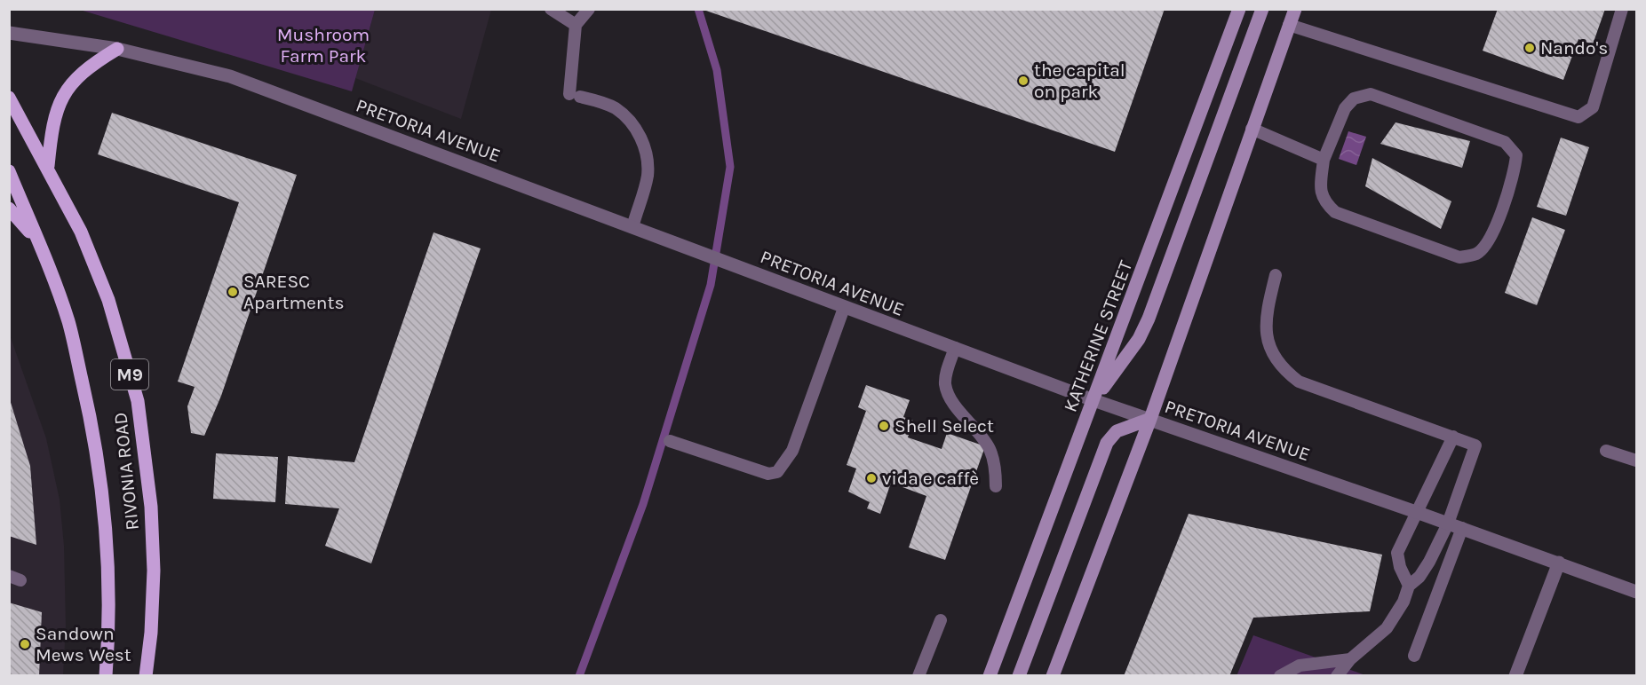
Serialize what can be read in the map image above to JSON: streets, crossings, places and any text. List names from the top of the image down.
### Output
{
  "streets": {
    "main road": ["KATHERINE STREET", "M9", "RIVONIA ROAD"],
    "street": ["PRETORIA AVENUE"]
  },
  "crossings": [
    ["PRETORIA AVENUE", "KATHERINE STREET"]
  ],
  "parks": ["Mushroom Farm Park"],
  "places": [
    "Nando's",
    "the capital on park",
    "SARESC Apartments",
    "Shell Select",
    "vida e caffè",
    "Sandown Mews West"
  ]
}
